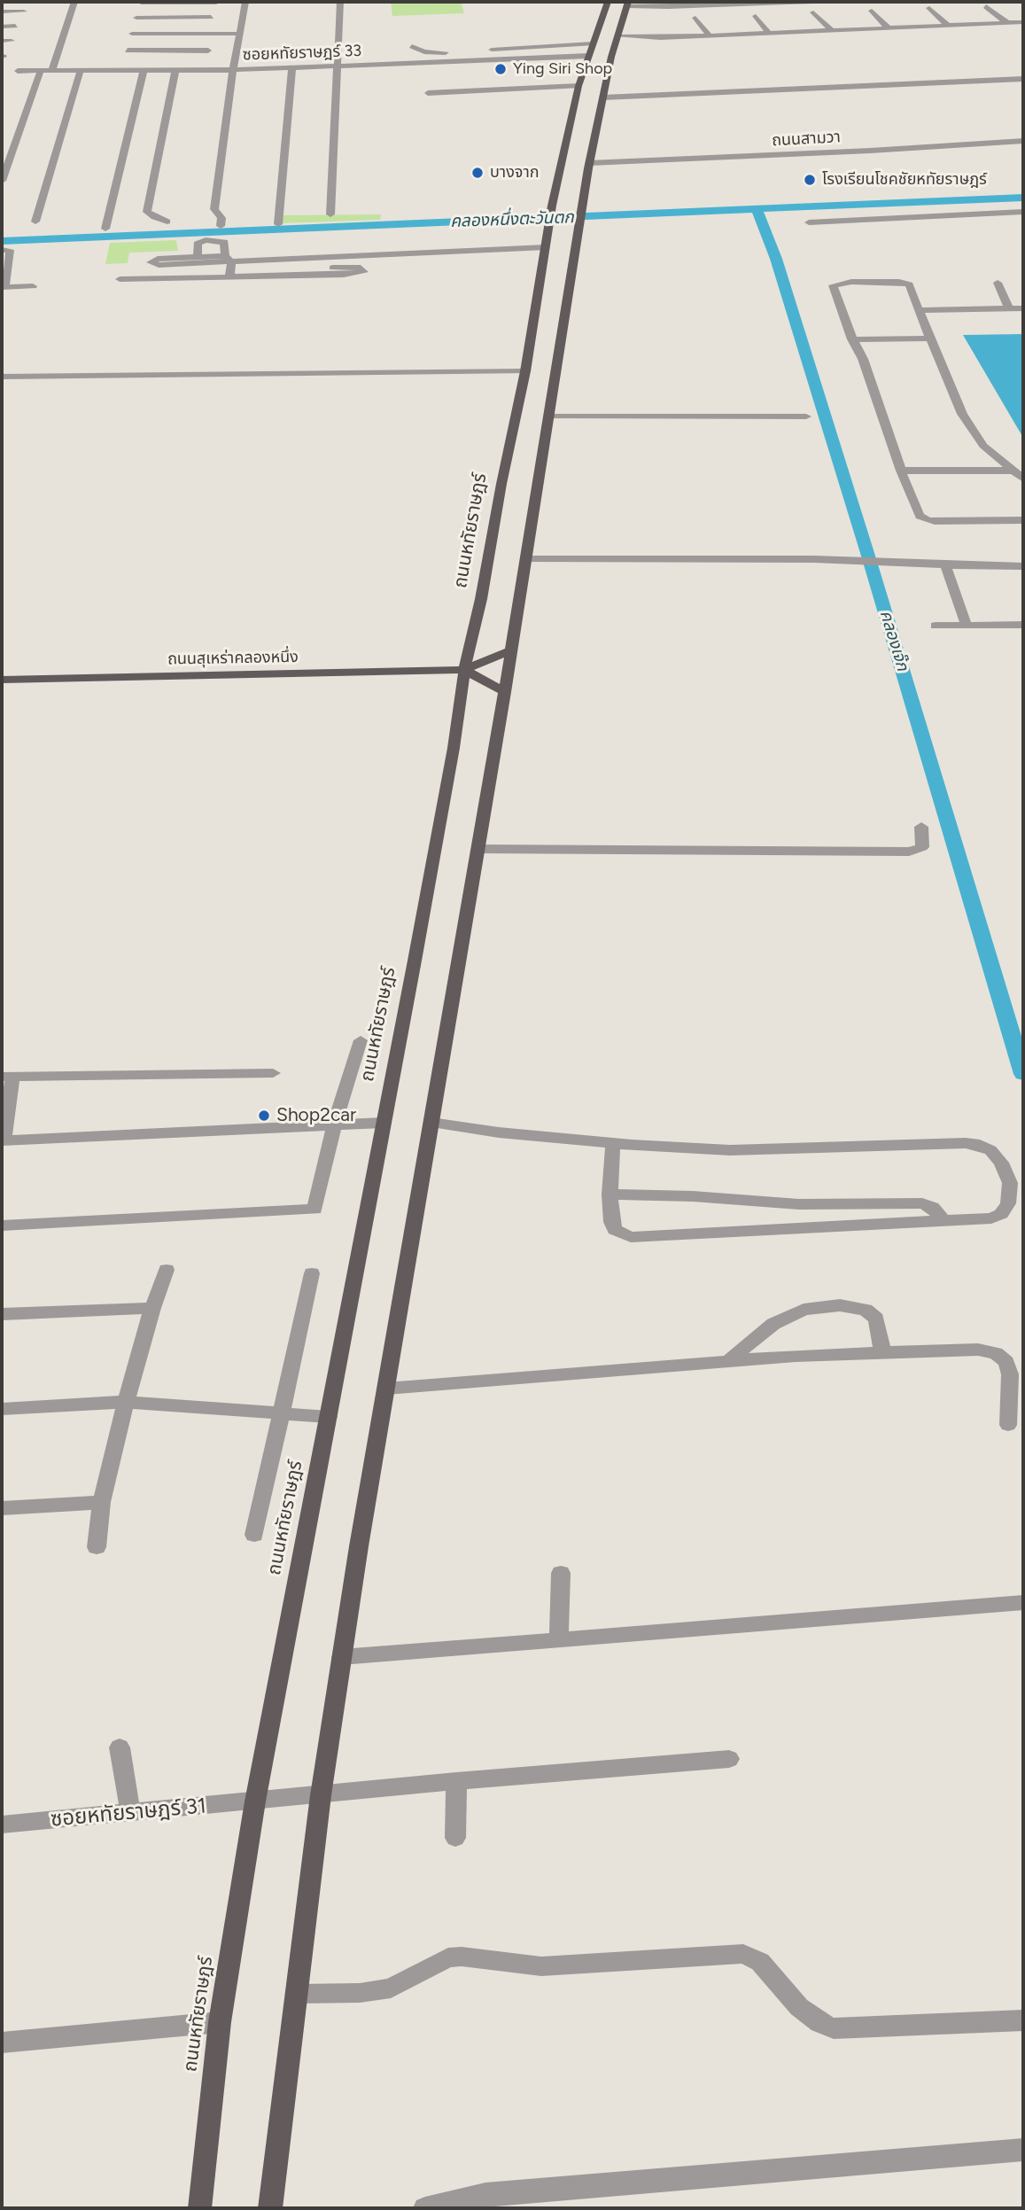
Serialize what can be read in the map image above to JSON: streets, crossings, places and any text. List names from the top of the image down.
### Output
{
  "streets": {
    "main road": ["ถนนหทัยราษฎร์", "ถนนสุเหร่าคลองหนึ่ง"],
    "street": ["ซอยหทัยราษฎร์ 33", "ถนนสามวา", "ซอยหทัยราษฎร์ 31"]
  },
  "crossings": [
    ["ซอยหทัยราษฎร์ 33", "ถนนหทัยราษฎร์"],
    ["ถนนหทัยราษฎร์", "ถนนสุเหร่าคลองหนึ่ง"],
    ["ถนนหทัยราษฎร์", "ซอยหทัยราษฎร์ 31"]
  ],
  "water": ["คลองหนึ่งตะวันตก", "คลองเจ๊ก"],
  "places": [
    "Ying Siri Shop",
    "บางจาก",
    "โรงเรียนโชคชัยหทัยราษฎร์",
    "Shop2car"
  ]
}
